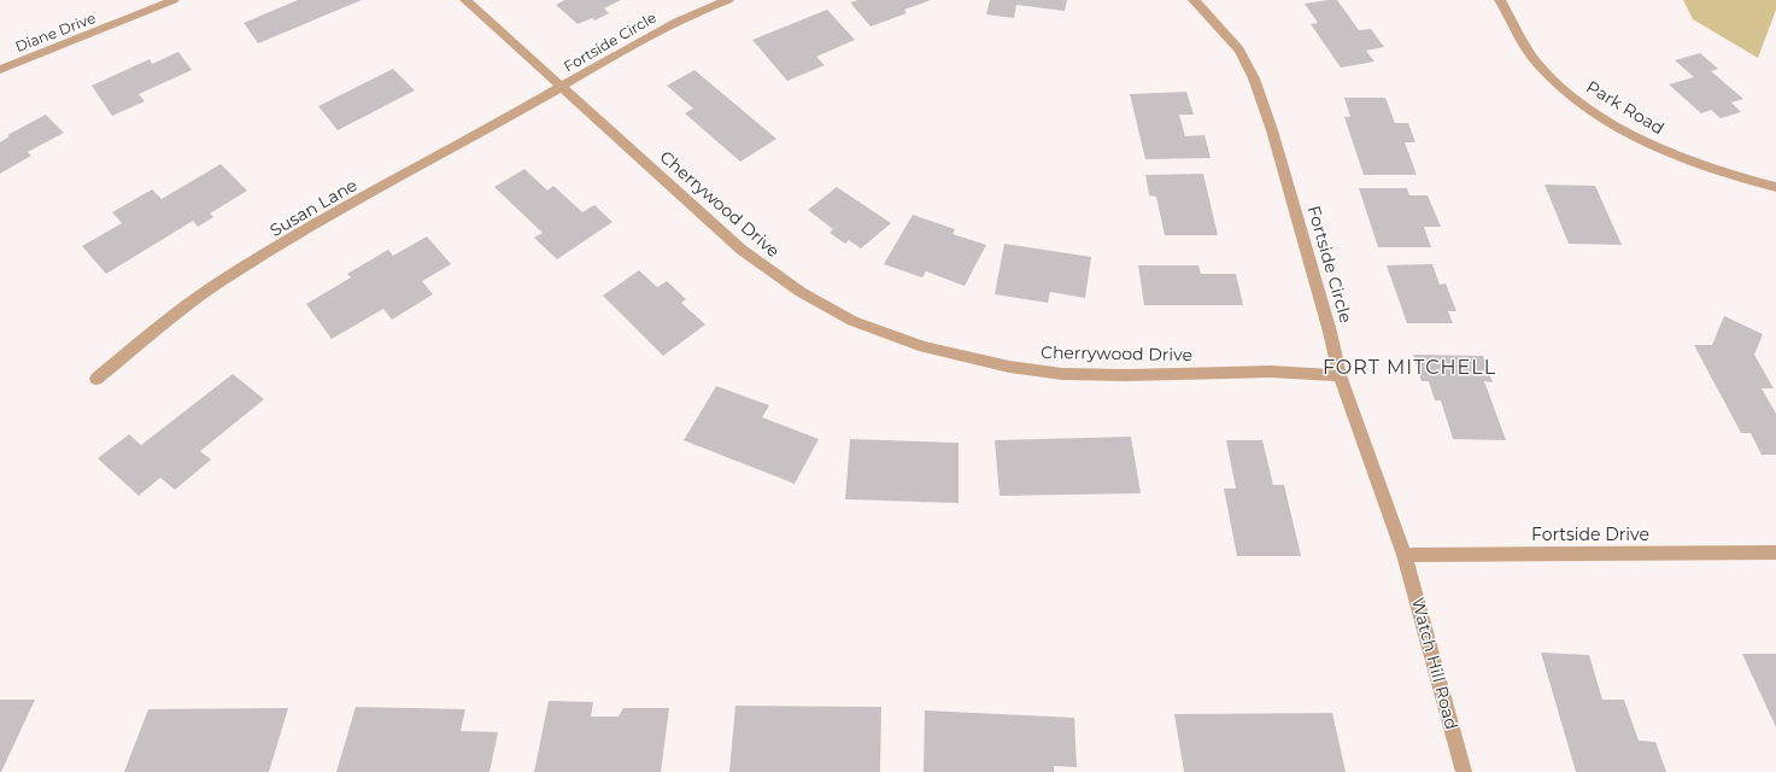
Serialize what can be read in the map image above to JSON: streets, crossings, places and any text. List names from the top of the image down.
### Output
{
  "streets": {
    "street": [
      "Diane Drive",
      "Fortside Circle",
      "Park Road",
      "Cherrywood Drive",
      "Susan Lane",
      "Fortside Drive",
      "Watch Hill Road"
    ]
  },
  "crossings": [
    ["Fortside Circle", "Cherrywood Drive"],
    ["Fortside Circle", "Susan Lane"],
    ["Fortside Circle", "Fortside Drive"],
    ["Fortside Circle", "Watch Hill Road"],
    ["Cherrywood Drive", "Susan Lane"],
    ["Fortside Drive", "Watch Hill Road"]
  ],
  "districts": ["FORT MITCHELL"]
}
